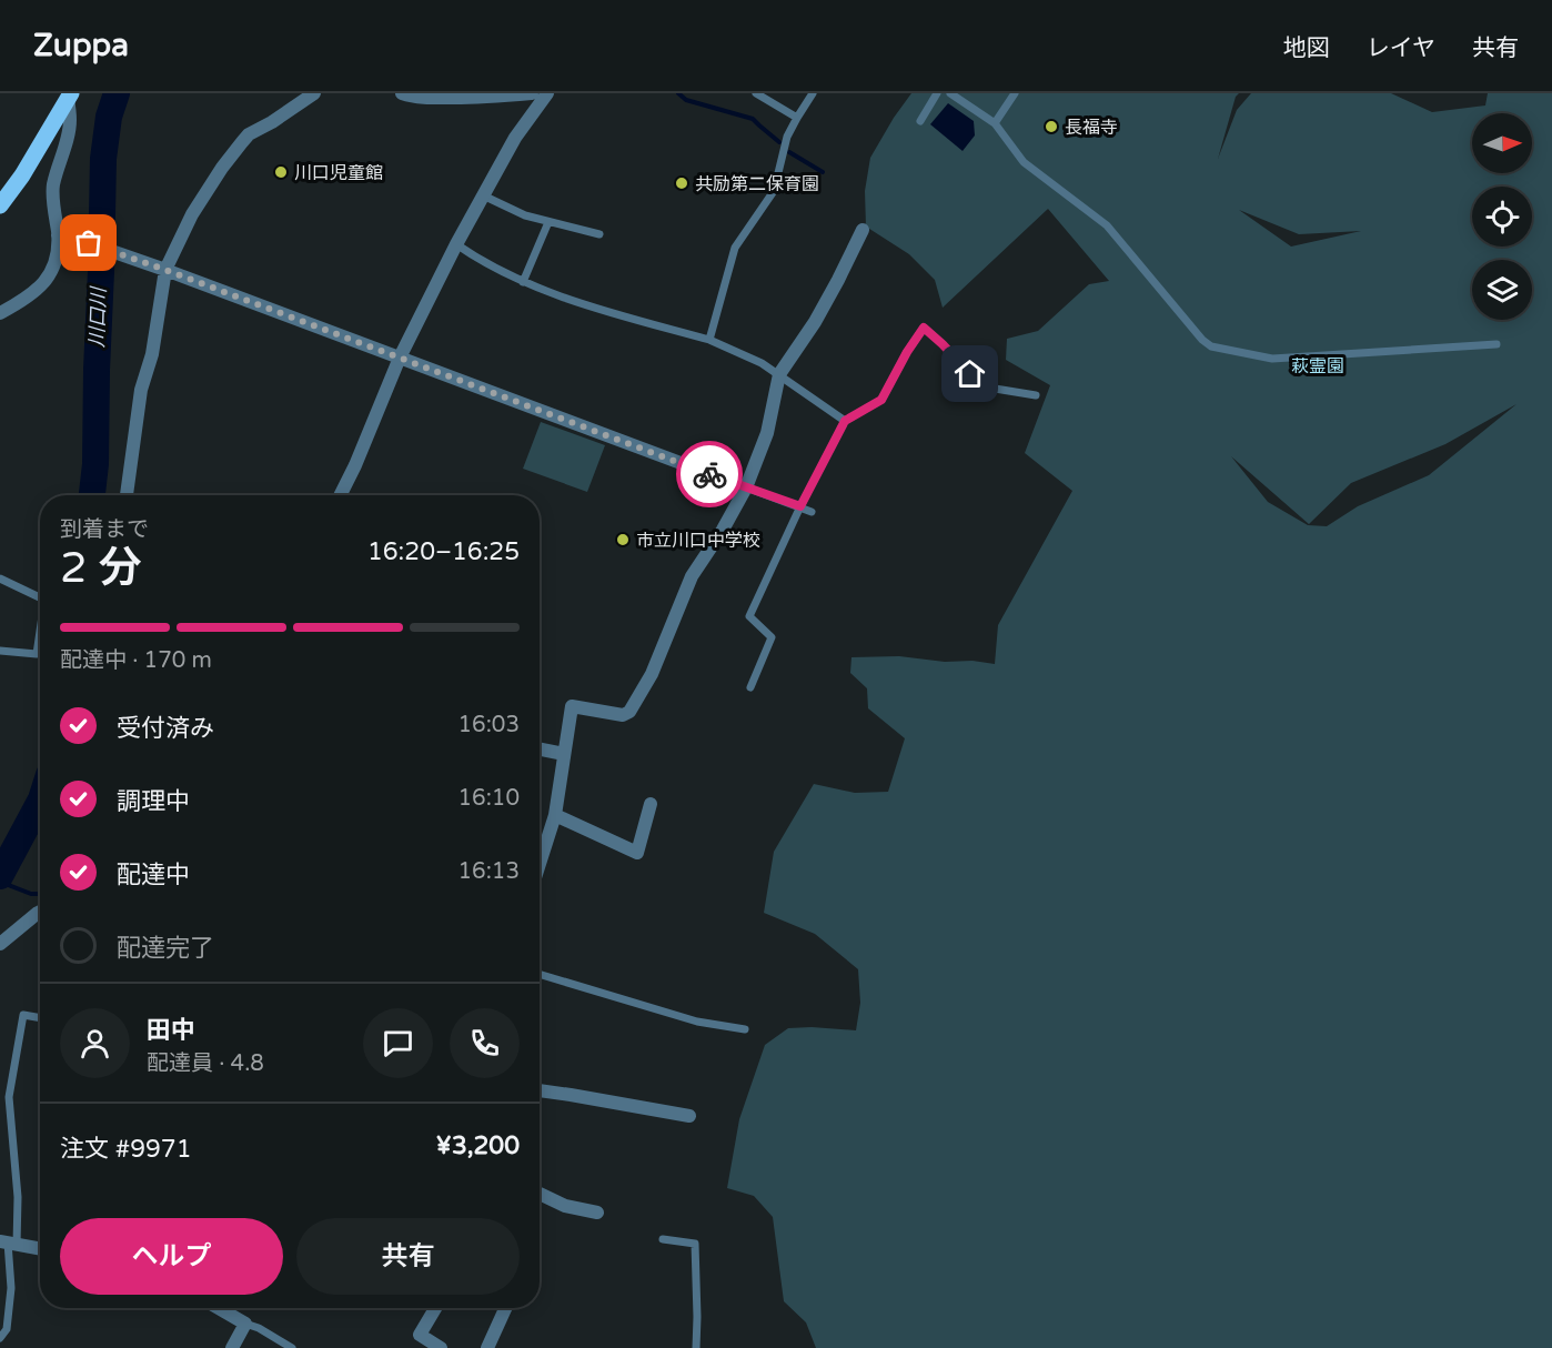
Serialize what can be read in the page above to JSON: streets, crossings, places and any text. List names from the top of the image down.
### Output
{
  "water": ["川口川"],
  "parks": ["萩霊園"],
  "places": [
    "長福寺",
    "川口児童館",
    "共励第二保育園",
    "市立川口中学校"
  ],
  "north": "right",
  "page": {
    "header": "Zuppa",
    "nav": ["地図", "レイヤ", "共有"],
    "heading": ["2 分", "到着まで", "16:20–16:25"],
    "panel": [
      "田中",
      "配達員 · 4.8",
      "注文 #9971",
      "¥3,200"
    ],
    "bar": "配達中 · 170 m",
    "list": [
      ["受付済み", "16:03"],
      ["調理中", "16:10"],
      ["配達中", "16:13"],
      "配達完了"
    ],
    "buttons": ["ヘルプ", "共有"]
  }
}
